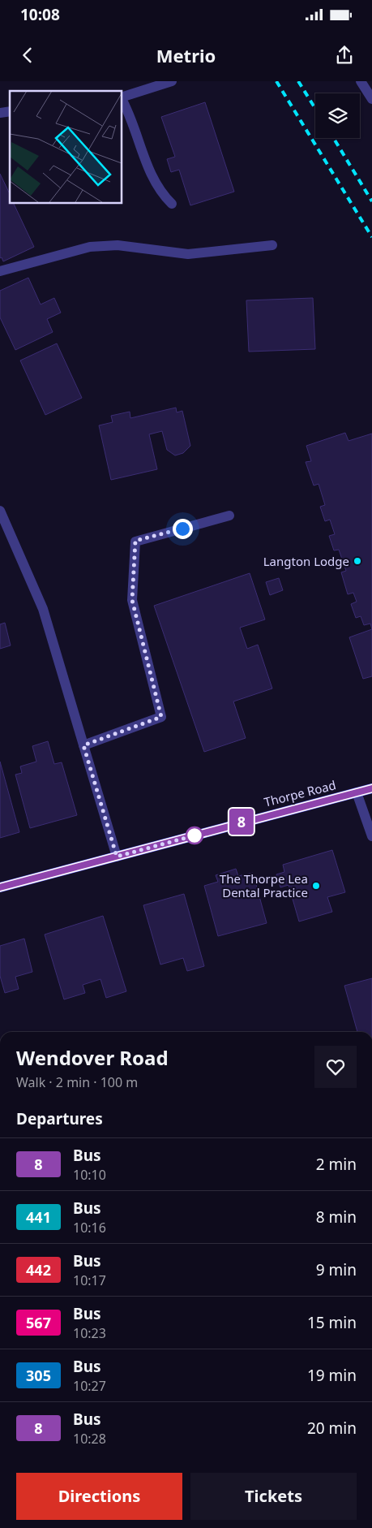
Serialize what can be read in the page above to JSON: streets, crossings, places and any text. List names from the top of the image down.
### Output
{
  "streets": {
    "main road": ["Thorpe Road"]
  },
  "places": ["Langton Lodge", "The Thorpe Lea Dental Practice"],
  "lines": ["bus line 8"],
  "page": {
    "status": "10:08",
    "header": "Metrio",
    "on_map": "8",
    "heading": [
      ["Wendover Road", "Walk · 2 min · 100 m"],
      "Departures"
    ],
    "list": [
      {
        "mark": "8",
        "name": "Bus",
        "note": "10:10",
        "value": "2 min"
      },
      {
        "mark": "441",
        "name": "Bus",
        "note": "10:16",
        "value": "8 min"
      },
      {
        "mark": "442",
        "name": "Bus",
        "note": "10:17",
        "value": "9 min"
      },
      {
        "mark": "567",
        "name": "Bus",
        "note": "10:23",
        "value": "15 min"
      },
      {
        "mark": "305",
        "name": "Bus",
        "note": "10:27",
        "value": "19 min"
      },
      {
        "mark": "8",
        "name": "Bus",
        "note": "10:28",
        "value": "20 min"
      }
    ],
    "buttons": ["Directions", "Tickets"]
  }
}
